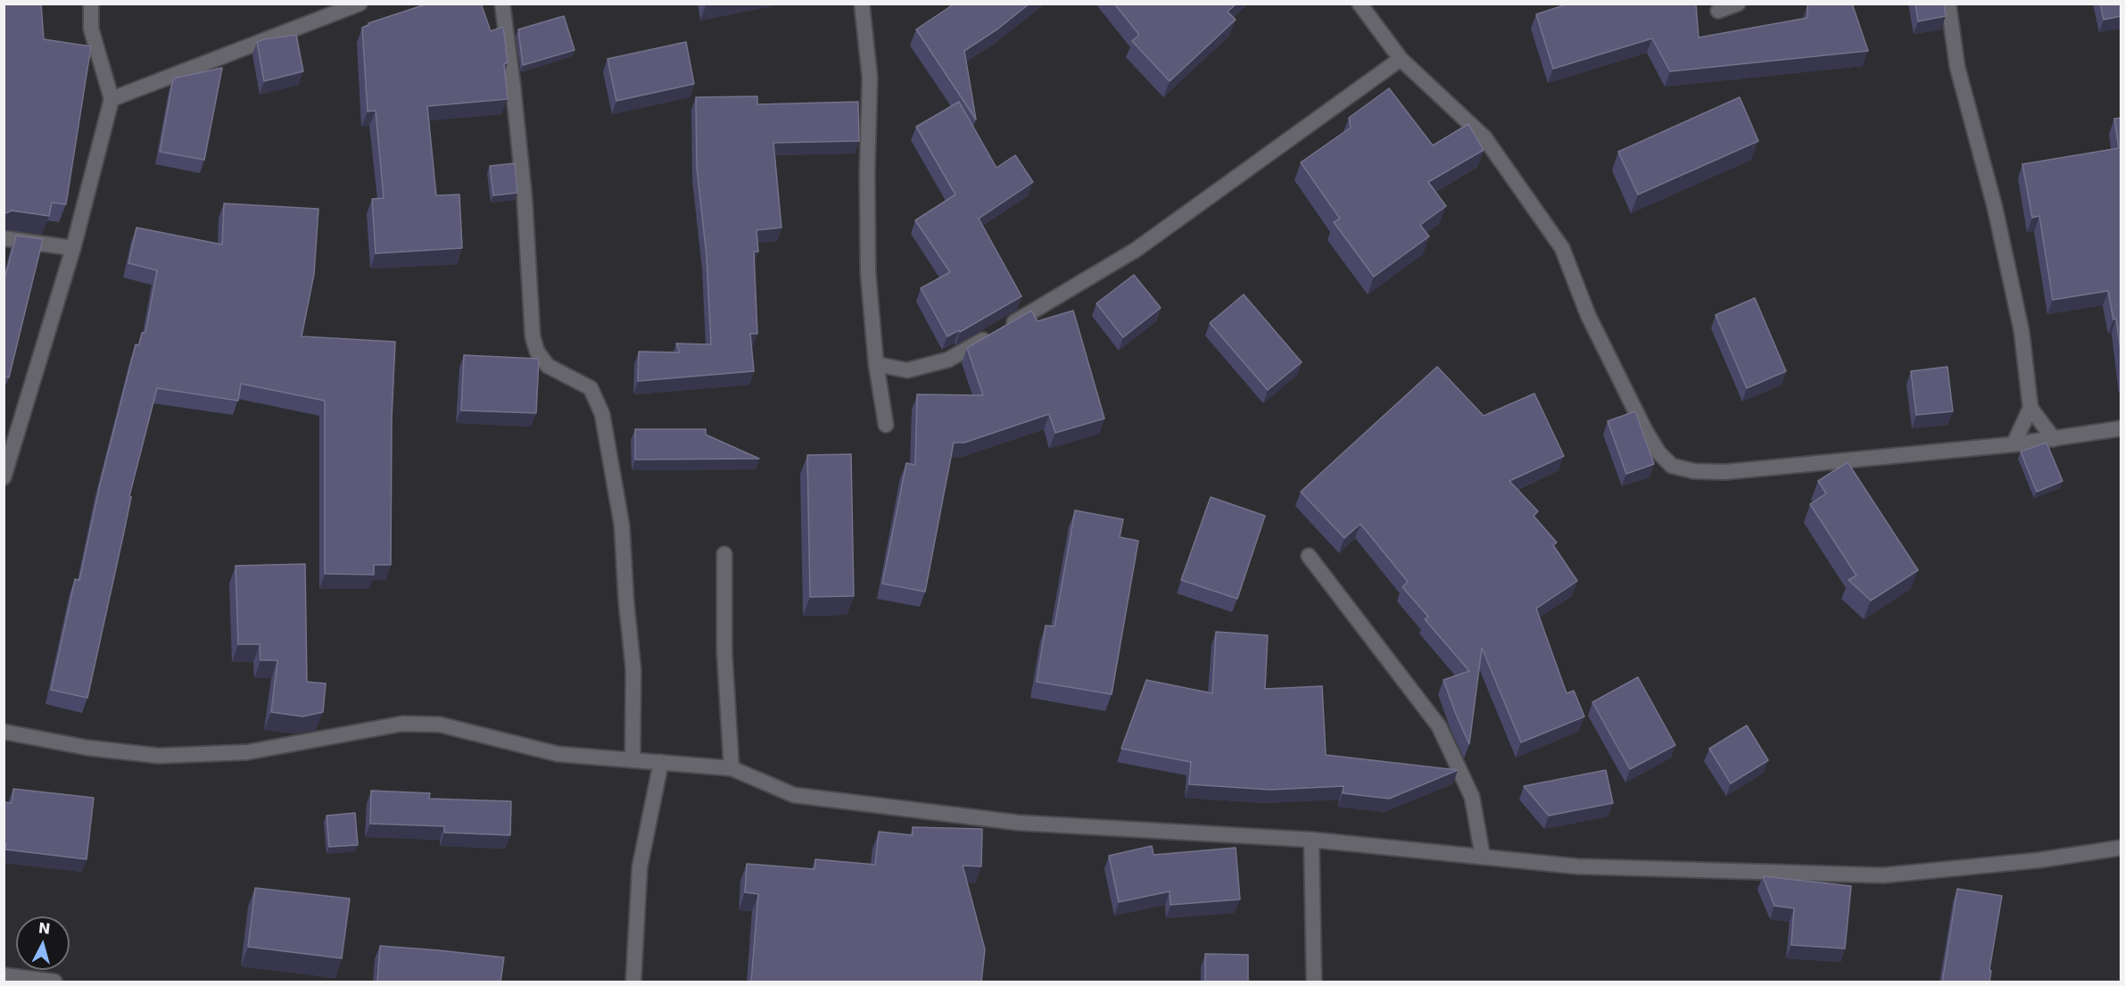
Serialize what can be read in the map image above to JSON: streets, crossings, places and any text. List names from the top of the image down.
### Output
{
  "north": "top"
}
